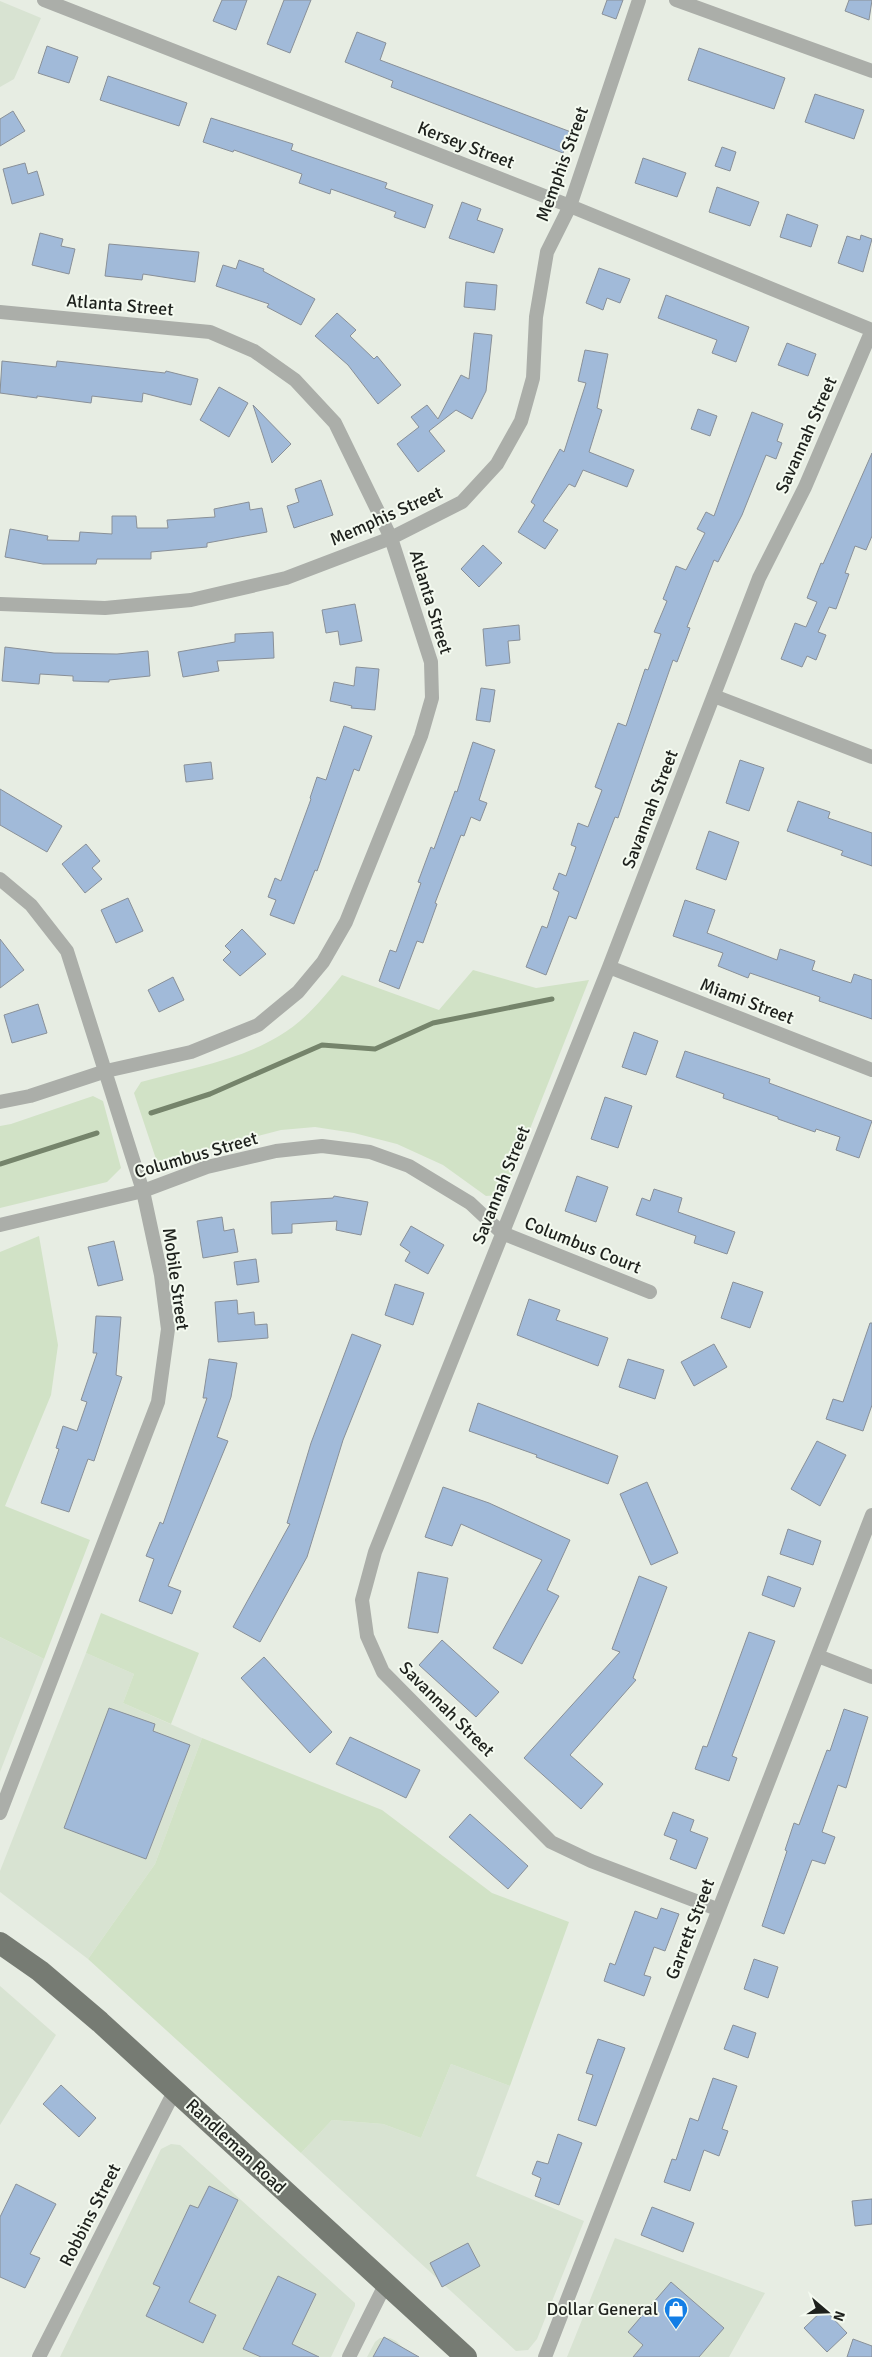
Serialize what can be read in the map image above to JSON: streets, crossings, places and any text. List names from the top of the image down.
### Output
{
  "streets": {
    "main road": ["Randleman Road"],
    "street": [
      "Kersey Street",
      "Memphis Street",
      "Atlanta Street",
      "Savannah Street",
      "Miami Street",
      "Columbus Street",
      "Columbus Court",
      "Mobile Street",
      "Garrett Street",
      "Robbins Street"
    ]
  },
  "crossings": [
    ["Kersey Street", "Memphis Street"],
    ["Kersey Street", "Savannah Street"],
    ["Memphis Street", "Atlanta Street"],
    ["Atlanta Street", "Mobile Street"],
    ["Savannah Street", "Miami Street"],
    ["Savannah Street", "Columbus Street"],
    ["Savannah Street", "Columbus Court"],
    ["Savannah Street", "Garrett Street"],
    ["Columbus Street", "Columbus Court"],
    ["Columbus Street", "Mobile Street"],
    ["Randleman Road", "Robbins Street"]
  ],
  "places": {
    "shop": ["Dollar General"]
  },
  "north": "right"
}
